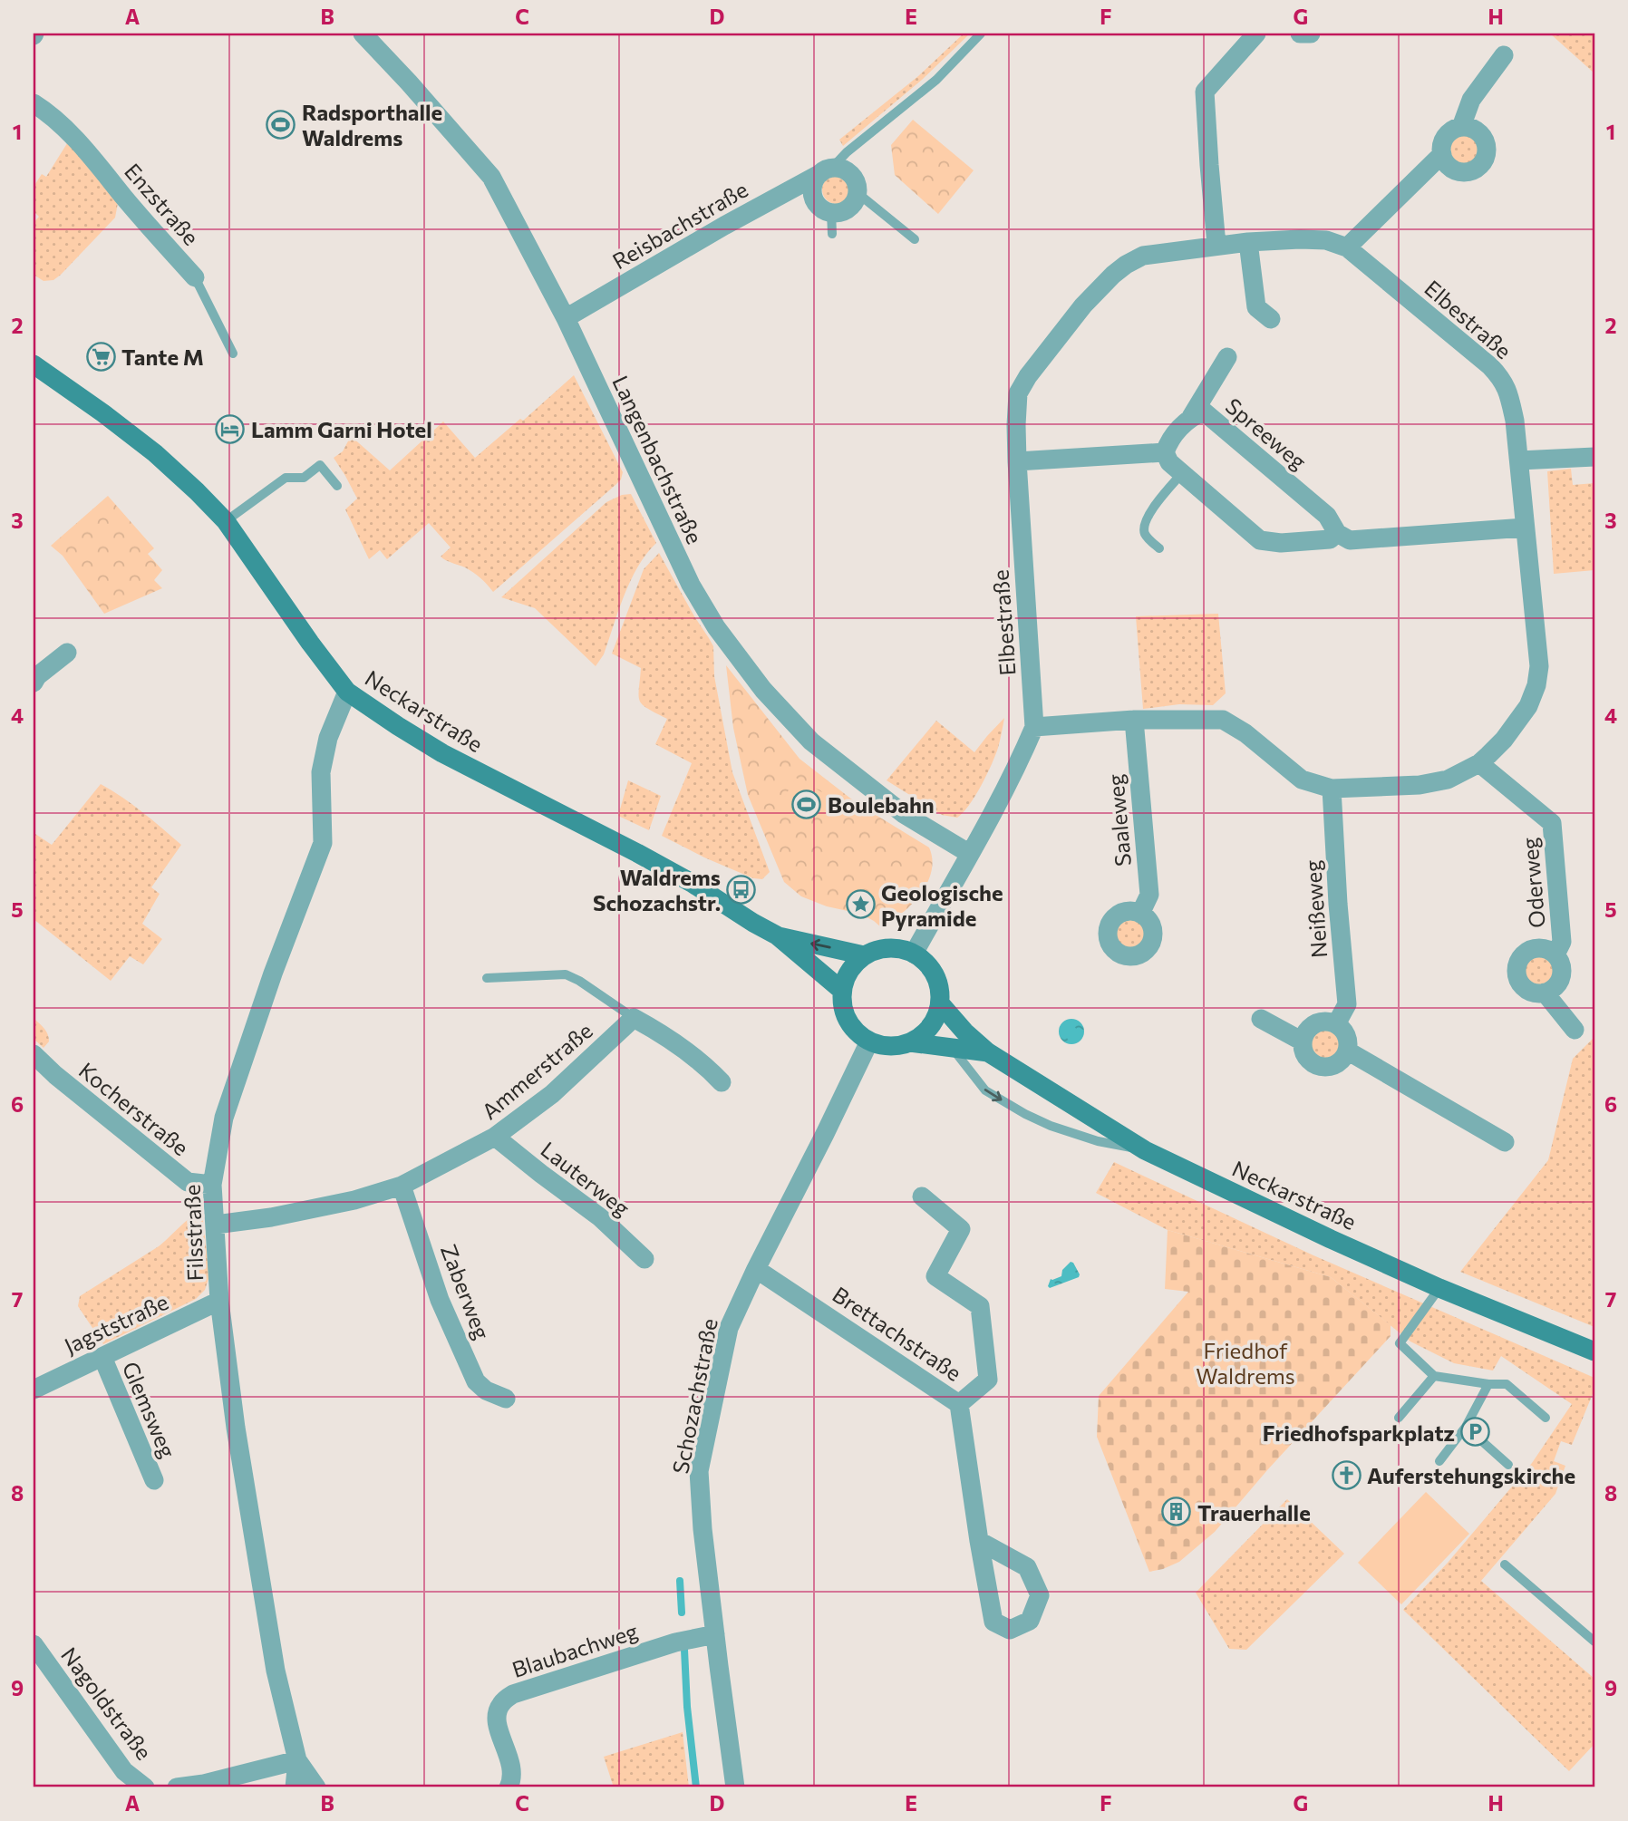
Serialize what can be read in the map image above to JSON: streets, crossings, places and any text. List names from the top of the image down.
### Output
{
  "streets": {
    "street": [
      "Enzstraße",
      "Reisbachstraße",
      "Elbestraße",
      "Spreeweg",
      "Langenbachstraße",
      "Neckarstraße",
      "Saaleweg",
      "Oderweg",
      "Neißeweg",
      "Ammerstraße",
      "Kocherstraße",
      "Lauterweg",
      "Filsstraße",
      "Zaberweg",
      "Jagststraße",
      "Brettachstraße",
      "Schozachstraße",
      "Glemsweg",
      "Blaubachweg",
      "Nagoldstraße"
    ]
  },
  "crossings": [
    ["Reisbachstraße", "Langenbachstraße"],
    ["Elbestraße", "Langenbachstraße"],
    ["Elbestraße", "Neckarstraße"],
    ["Elbestraße", "Saaleweg"],
    ["Elbestraße", "Oderweg"],
    ["Elbestraße", "Neißeweg"],
    ["Elbestraße", "Schozachstraße"],
    ["Neckarstraße", "Filsstraße"],
    ["Neckarstraße", "Schozachstraße"],
    ["Ammerstraße", "Lauterweg"],
    ["Ammerstraße", "Filsstraße"],
    ["Ammerstraße", "Zaberweg"],
    ["Kocherstraße", "Filsstraße"],
    ["Filsstraße", "Jagststraße"],
    ["Jagststraße", "Glemsweg"],
    ["Brettachstraße", "Schozachstraße"],
    ["Schozachstraße", "Blaubachweg"]
  ],
  "parks": ["Friedhof Waldrems"],
  "places": {
    "sports": ["Radsporthalle Waldrems", "Boulebahn"],
    "supermarket": ["Tante M"],
    "hotel": ["Lamm Garni Hotel"],
    "bus stop": ["Waldrems Schozachstr."],
    "place": ["Geologische Pyramide"],
    "parking": ["Friedhofsparkplatz"],
    "church": ["Auferstehungskirche"],
    "building": ["Trauerhalle"]
  },
  "grid": {
    "columns": [
      "A",
      "B",
      "C",
      "D",
      "E",
      "F",
      "G",
      "H"
    ],
    "rows": [
      "1",
      "2",
      "3",
      "4",
      "5",
      "6",
      "7",
      "8",
      "9"
    ]
  }
}
